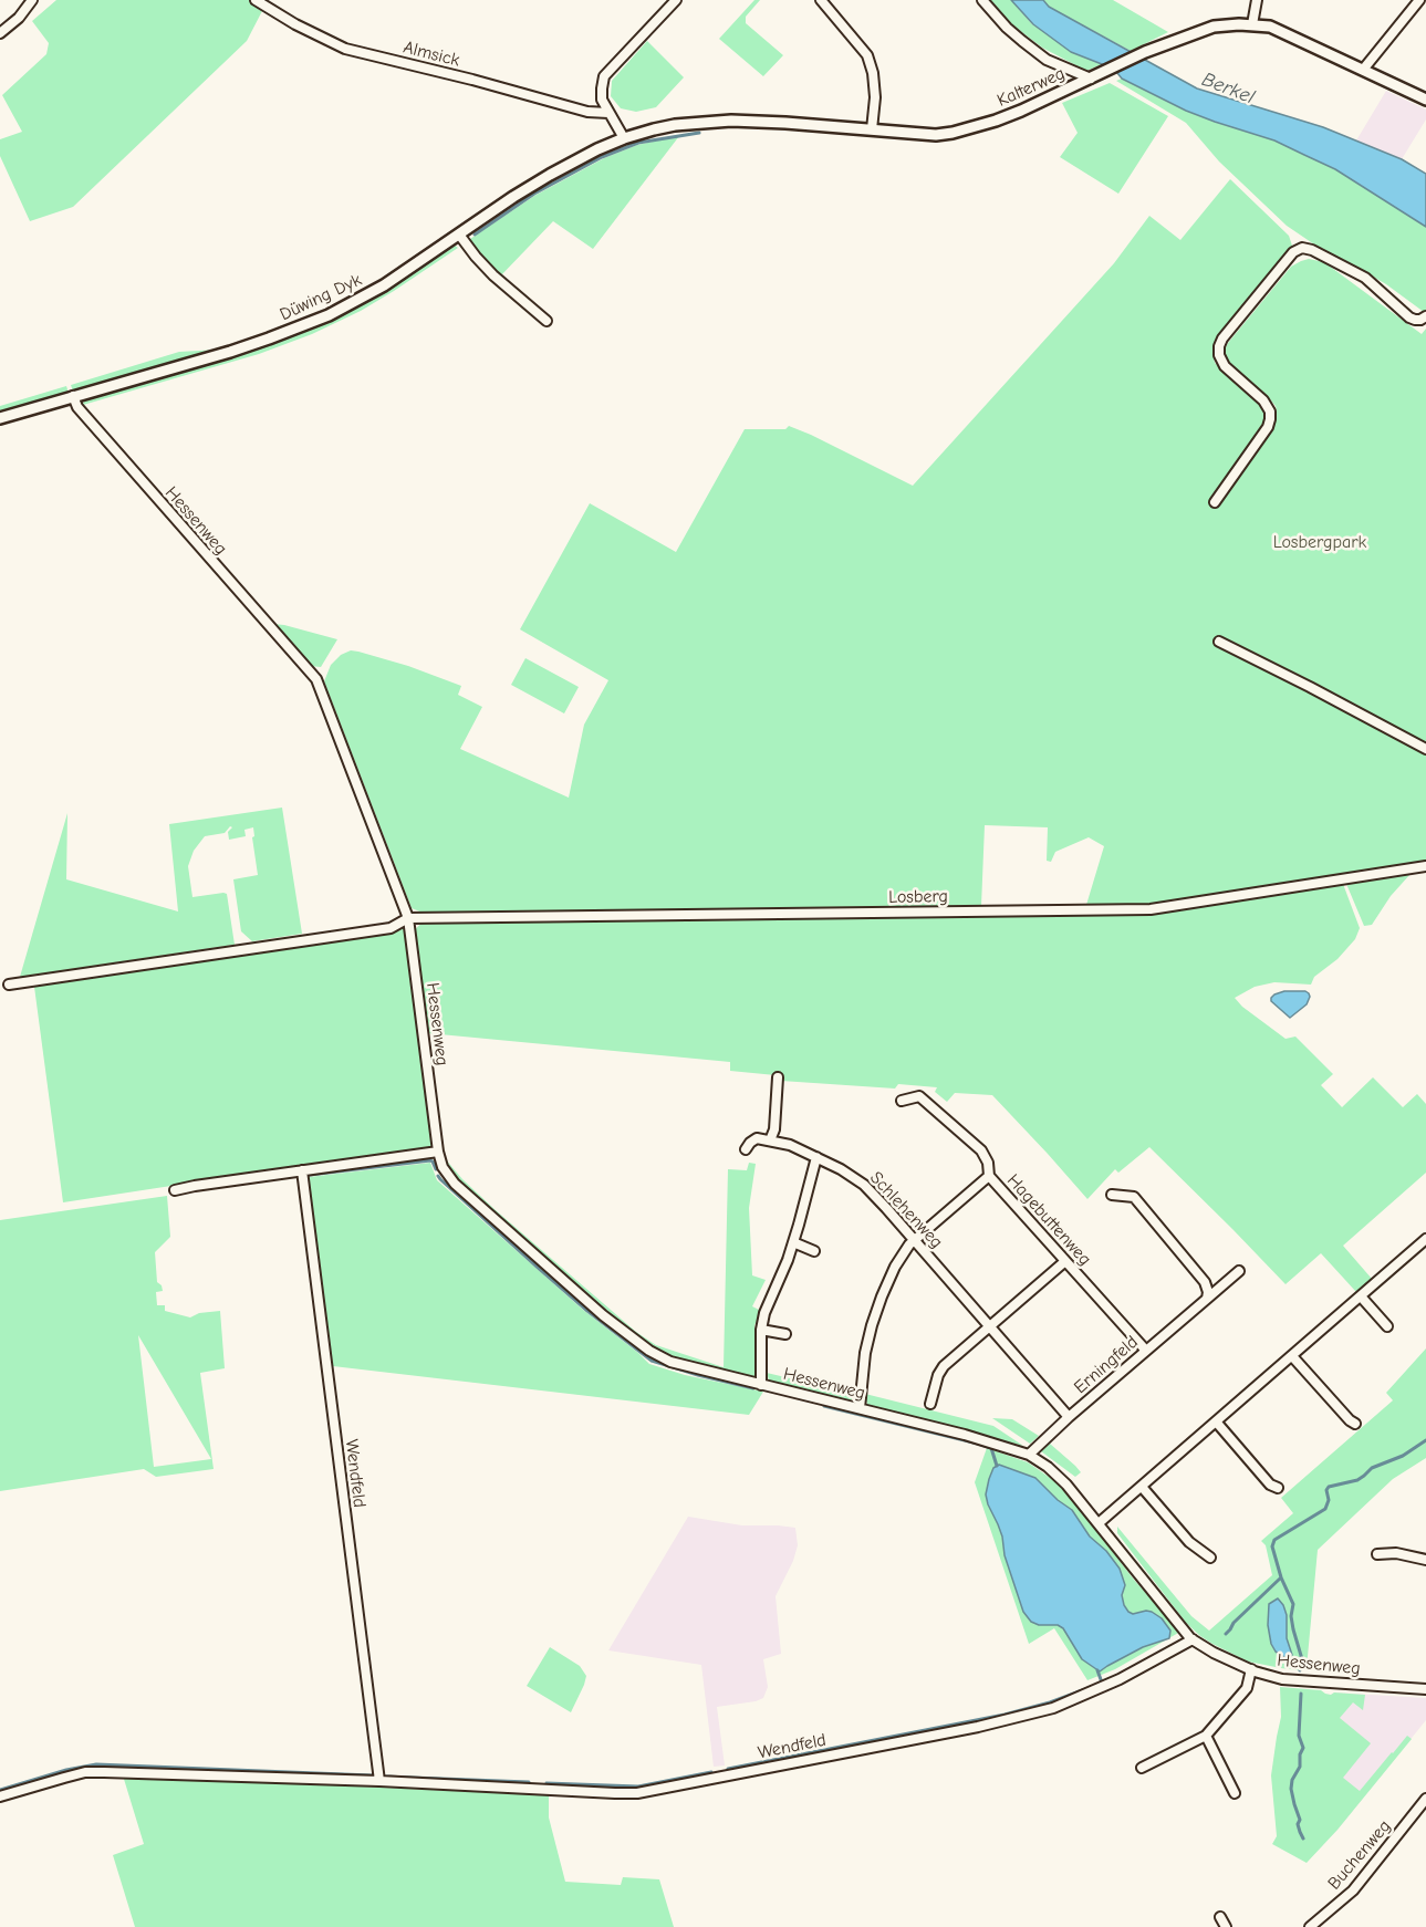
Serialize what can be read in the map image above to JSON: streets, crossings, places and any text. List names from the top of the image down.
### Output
{
  "streets": {
    "street": [
      "Almsick",
      "Kalterweg",
      "Düwing Dyk",
      "Hessenweg",
      "Losberg",
      "Schlehenweg",
      "Hagebuttenweg",
      "Erningfeld",
      "Wendfeld",
      "Buchenweg"
    ]
  },
  "crossings": [
    ["Kalterweg", "Düwing Dyk"],
    ["Düwing Dyk", "Hessenweg"],
    ["Hessenweg", "Losberg"],
    ["Hessenweg", "Erningfeld"],
    ["Hessenweg", "Wendfeld"],
    ["Schlehenweg", "Erningfeld"],
    ["Hagebuttenweg", "Erningfeld"]
  ],
  "water": ["Berkel"],
  "parks": ["Losbergpark"]
}
